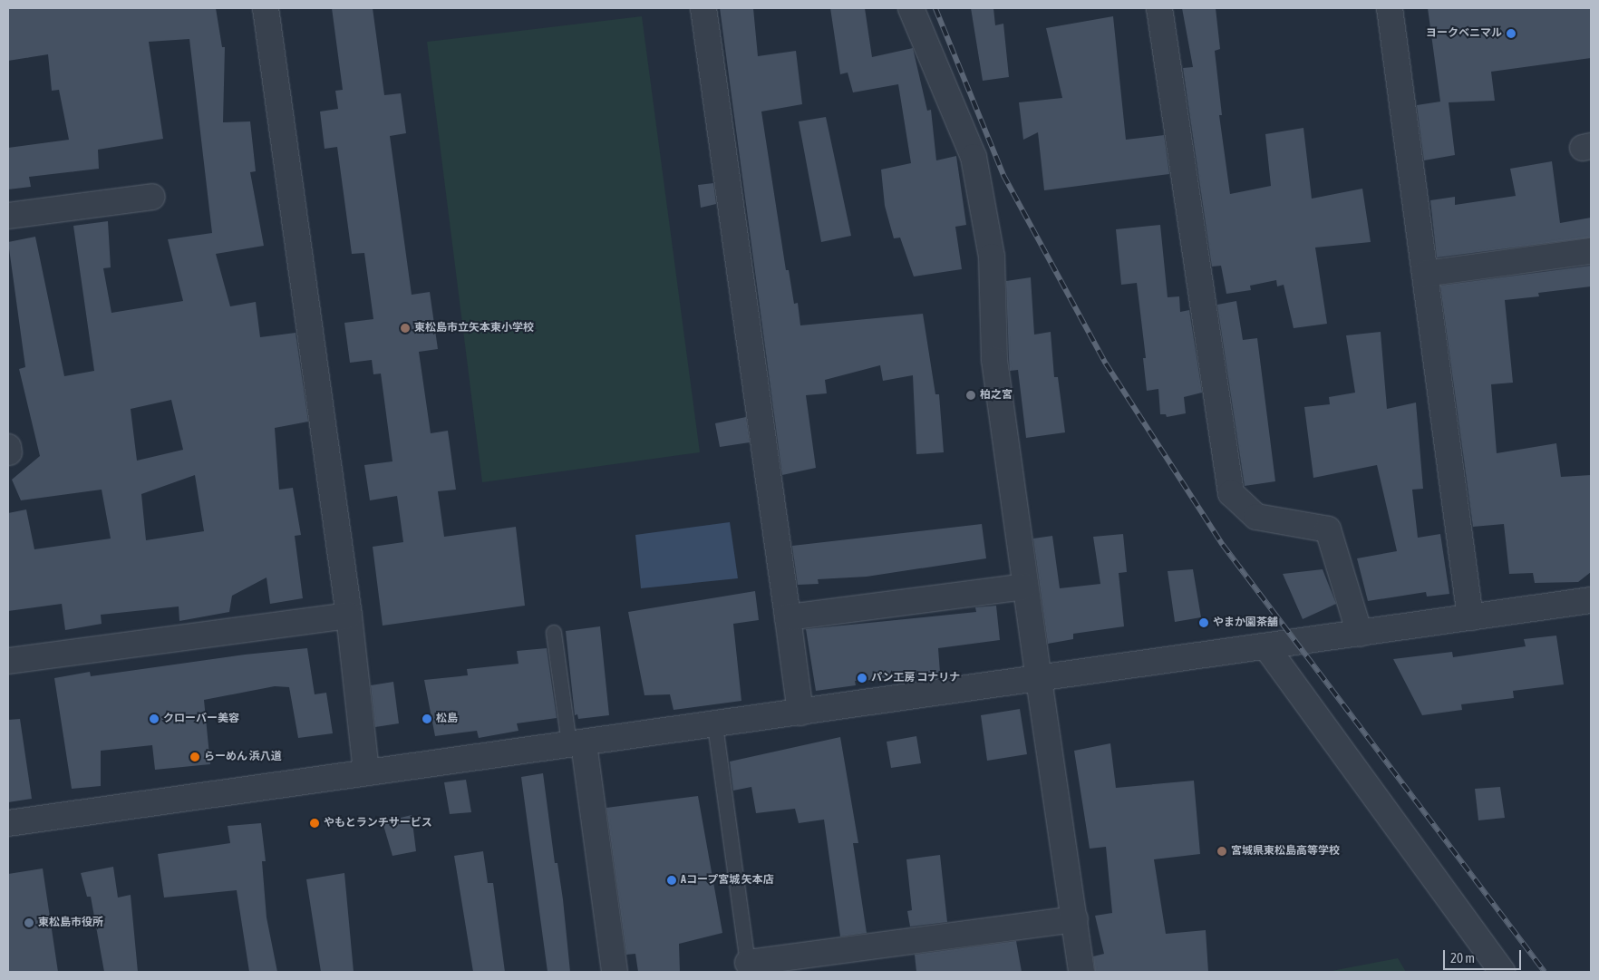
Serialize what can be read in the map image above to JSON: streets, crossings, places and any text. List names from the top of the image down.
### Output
{
  "places": [
    "ヨークベニマル",
    "東松島市立矢本東小学校",
    "柏之宮",
    "やまか園茶舗",
    "パン工房 コナリナ",
    "クローバー美容",
    "松島",
    "らーめん 浜八道",
    "やもとランチサービス",
    "宮城県東松島高等学校",
    "Aコープ宮城 矢本店",
    "東松島市役所"
  ],
  "scale_bar": "20 m"
}
